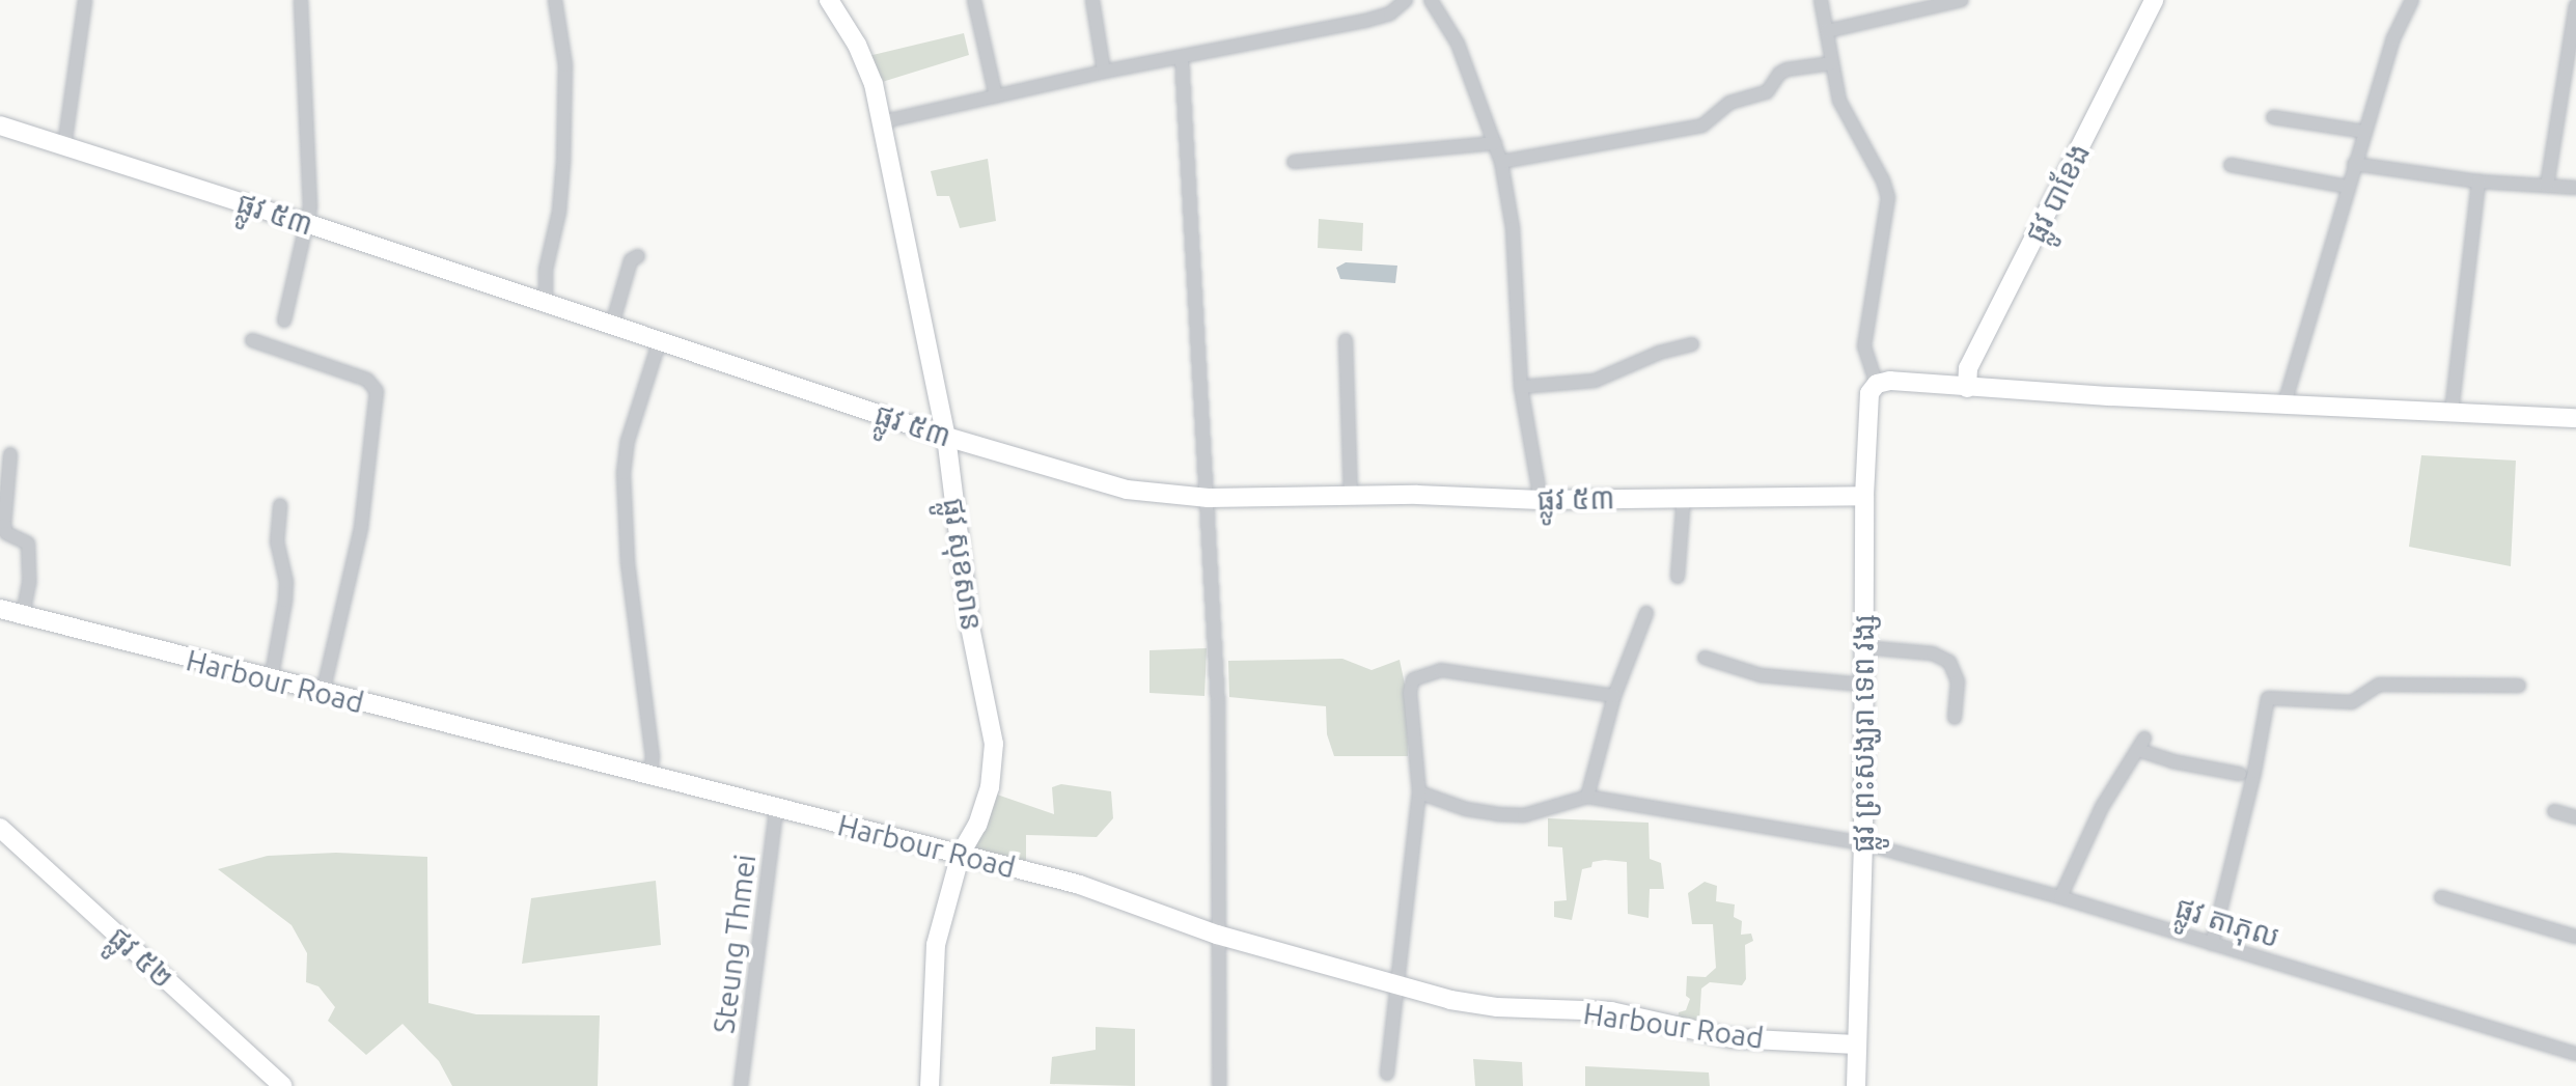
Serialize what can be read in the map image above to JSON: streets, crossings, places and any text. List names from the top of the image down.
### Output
{
  "streets": {
    "street": [
      "ផ្លូវ បាខែង",
      "ផ្លូវ ៥៣",
      "ផ្លូវ សុខសាន",
      "Harbour Road",
      "ផ្លូវ ព្រះសង្ឃរា ទេព វង្ស",
      "ផ្លូវ តាភុល",
      "Steung Thmei",
      "ផ្លូវ ៥២"
    ]
  },
  "crossings": [
    ["ផ្លូវ ៥៣", "ផ្លូវ សុខសាន"],
    ["ផ្លូវ ៥៣", "ផ្លូវ ព្រះសង្ឃរា ទេព វង្ស"],
    ["ផ្លូវ សុខសាន", "Harbour Road"],
    ["Harbour Road", "ផ្លូវ ព្រះសង្ឃរា ទេព វង្ស"],
    ["Harbour Road", "Steung Thmei"],
    ["ផ្លូវ ព្រះសង្ឃរា ទេព វង្ស", "ផ្លូវ តាភុល"]
  ]
}
